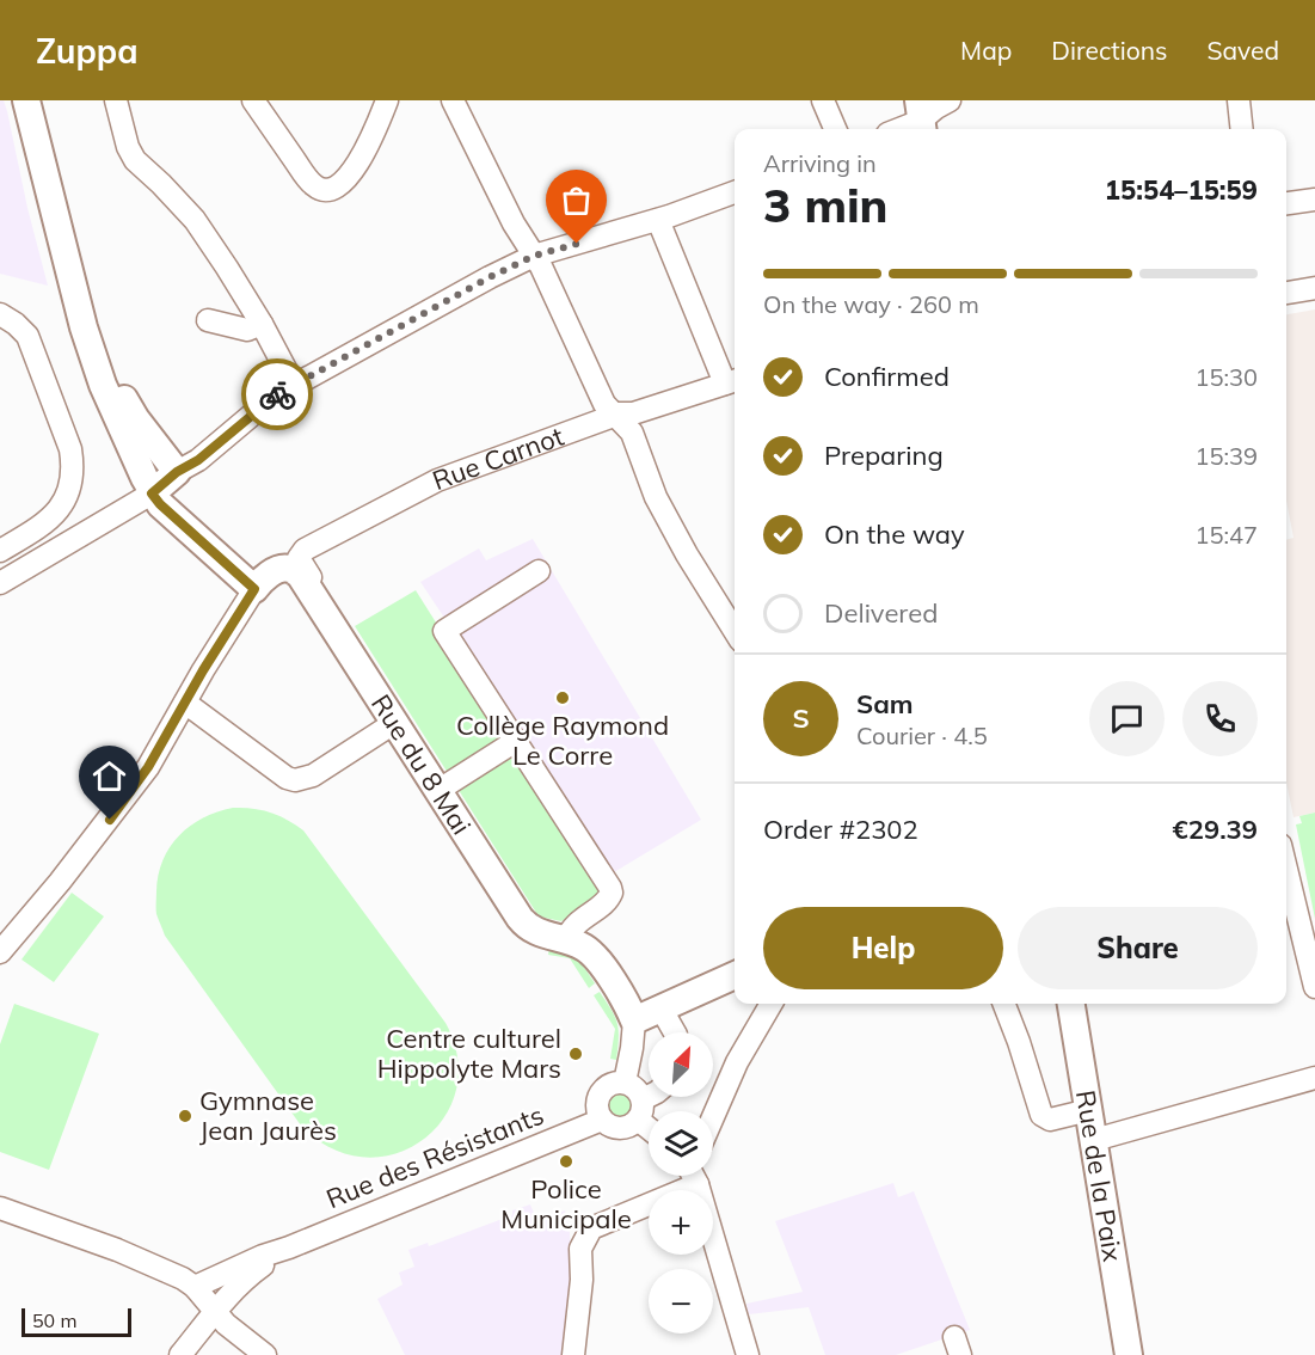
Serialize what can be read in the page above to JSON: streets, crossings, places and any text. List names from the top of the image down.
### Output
{
  "streets": {
    "main road": ["Rue du 8 Mai", "Rue de la Paix"],
    "street": ["Rue Carnot", "Rue des Résistants"]
  },
  "crossings": [
    ["Rue Carnot", "Rue du 8 Mai"]
  ],
  "places": [
    "Collège Raymond Le Corre",
    "Centre culturel Hippolyte Mars",
    "Gymnase Jean Jaurès",
    "Police Municipale"
  ],
  "scale_bar": "50 m",
  "north": "top right",
  "page": {
    "header": "Zuppa",
    "nav": ["Map", "Directions", "Saved"],
    "heading": ["3 min", "Arriving in", "15:54–15:59"],
    "panel": [
      "Sam",
      "Courier · 4.5",
      "Order #2302",
      "€29.39"
    ],
    "bar": "On the way · 260 m",
    "list": [
      ["Confirmed", "15:30"],
      ["Preparing", "15:39"],
      ["On the way", "15:47"],
      "Delivered"
    ],
    "round": "S",
    "buttons": ["Help", "Share"],
    "map_buttons": ["+", "−"],
    "scale": "50 m"
  }
}
